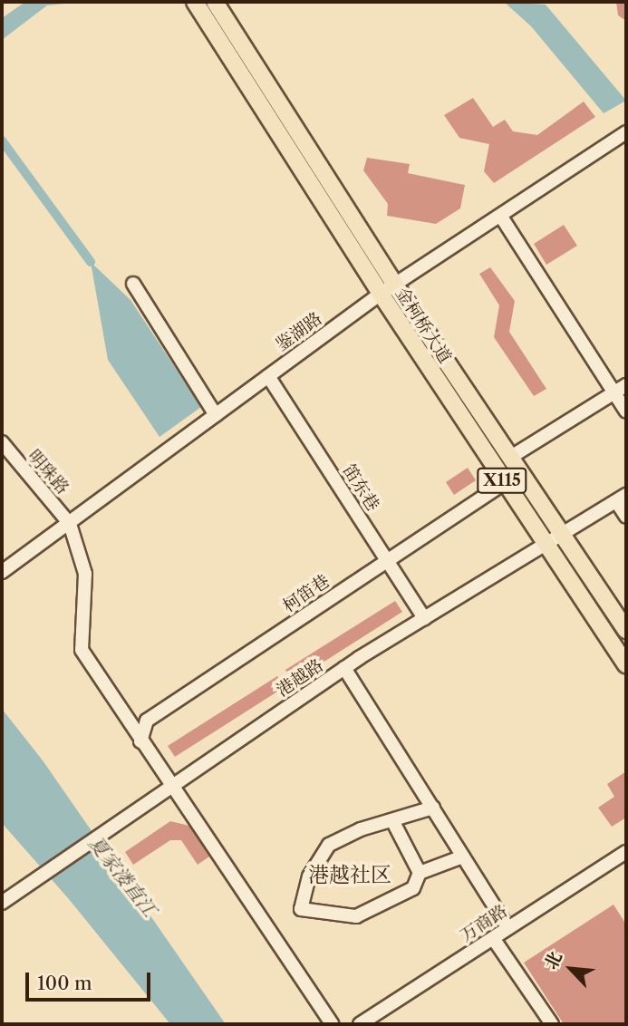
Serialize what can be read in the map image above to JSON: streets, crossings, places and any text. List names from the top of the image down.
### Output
{
  "streets": {
    "main road": ["金柯桥大道", "X115"],
    "street": [
      "鉴湖路",
      "明珠路",
      "笛东巷",
      "柯笛巷",
      "港越路",
      "万商路"
    ]
  },
  "crossings": [
    ["金柯桥大道", "鉴湖路"],
    ["金柯桥大道", "柯笛巷"],
    ["金柯桥大道", "港越路"],
    ["鉴湖路", "明珠路"],
    ["鉴湖路", "笛东巷"],
    ["笛东巷", "柯笛巷"],
    ["笛东巷", "港越路"]
  ],
  "districts": ["港越社区"],
  "water": ["夏家溇直江"],
  "scale_bar": "100 m",
  "north": "top left"
}
